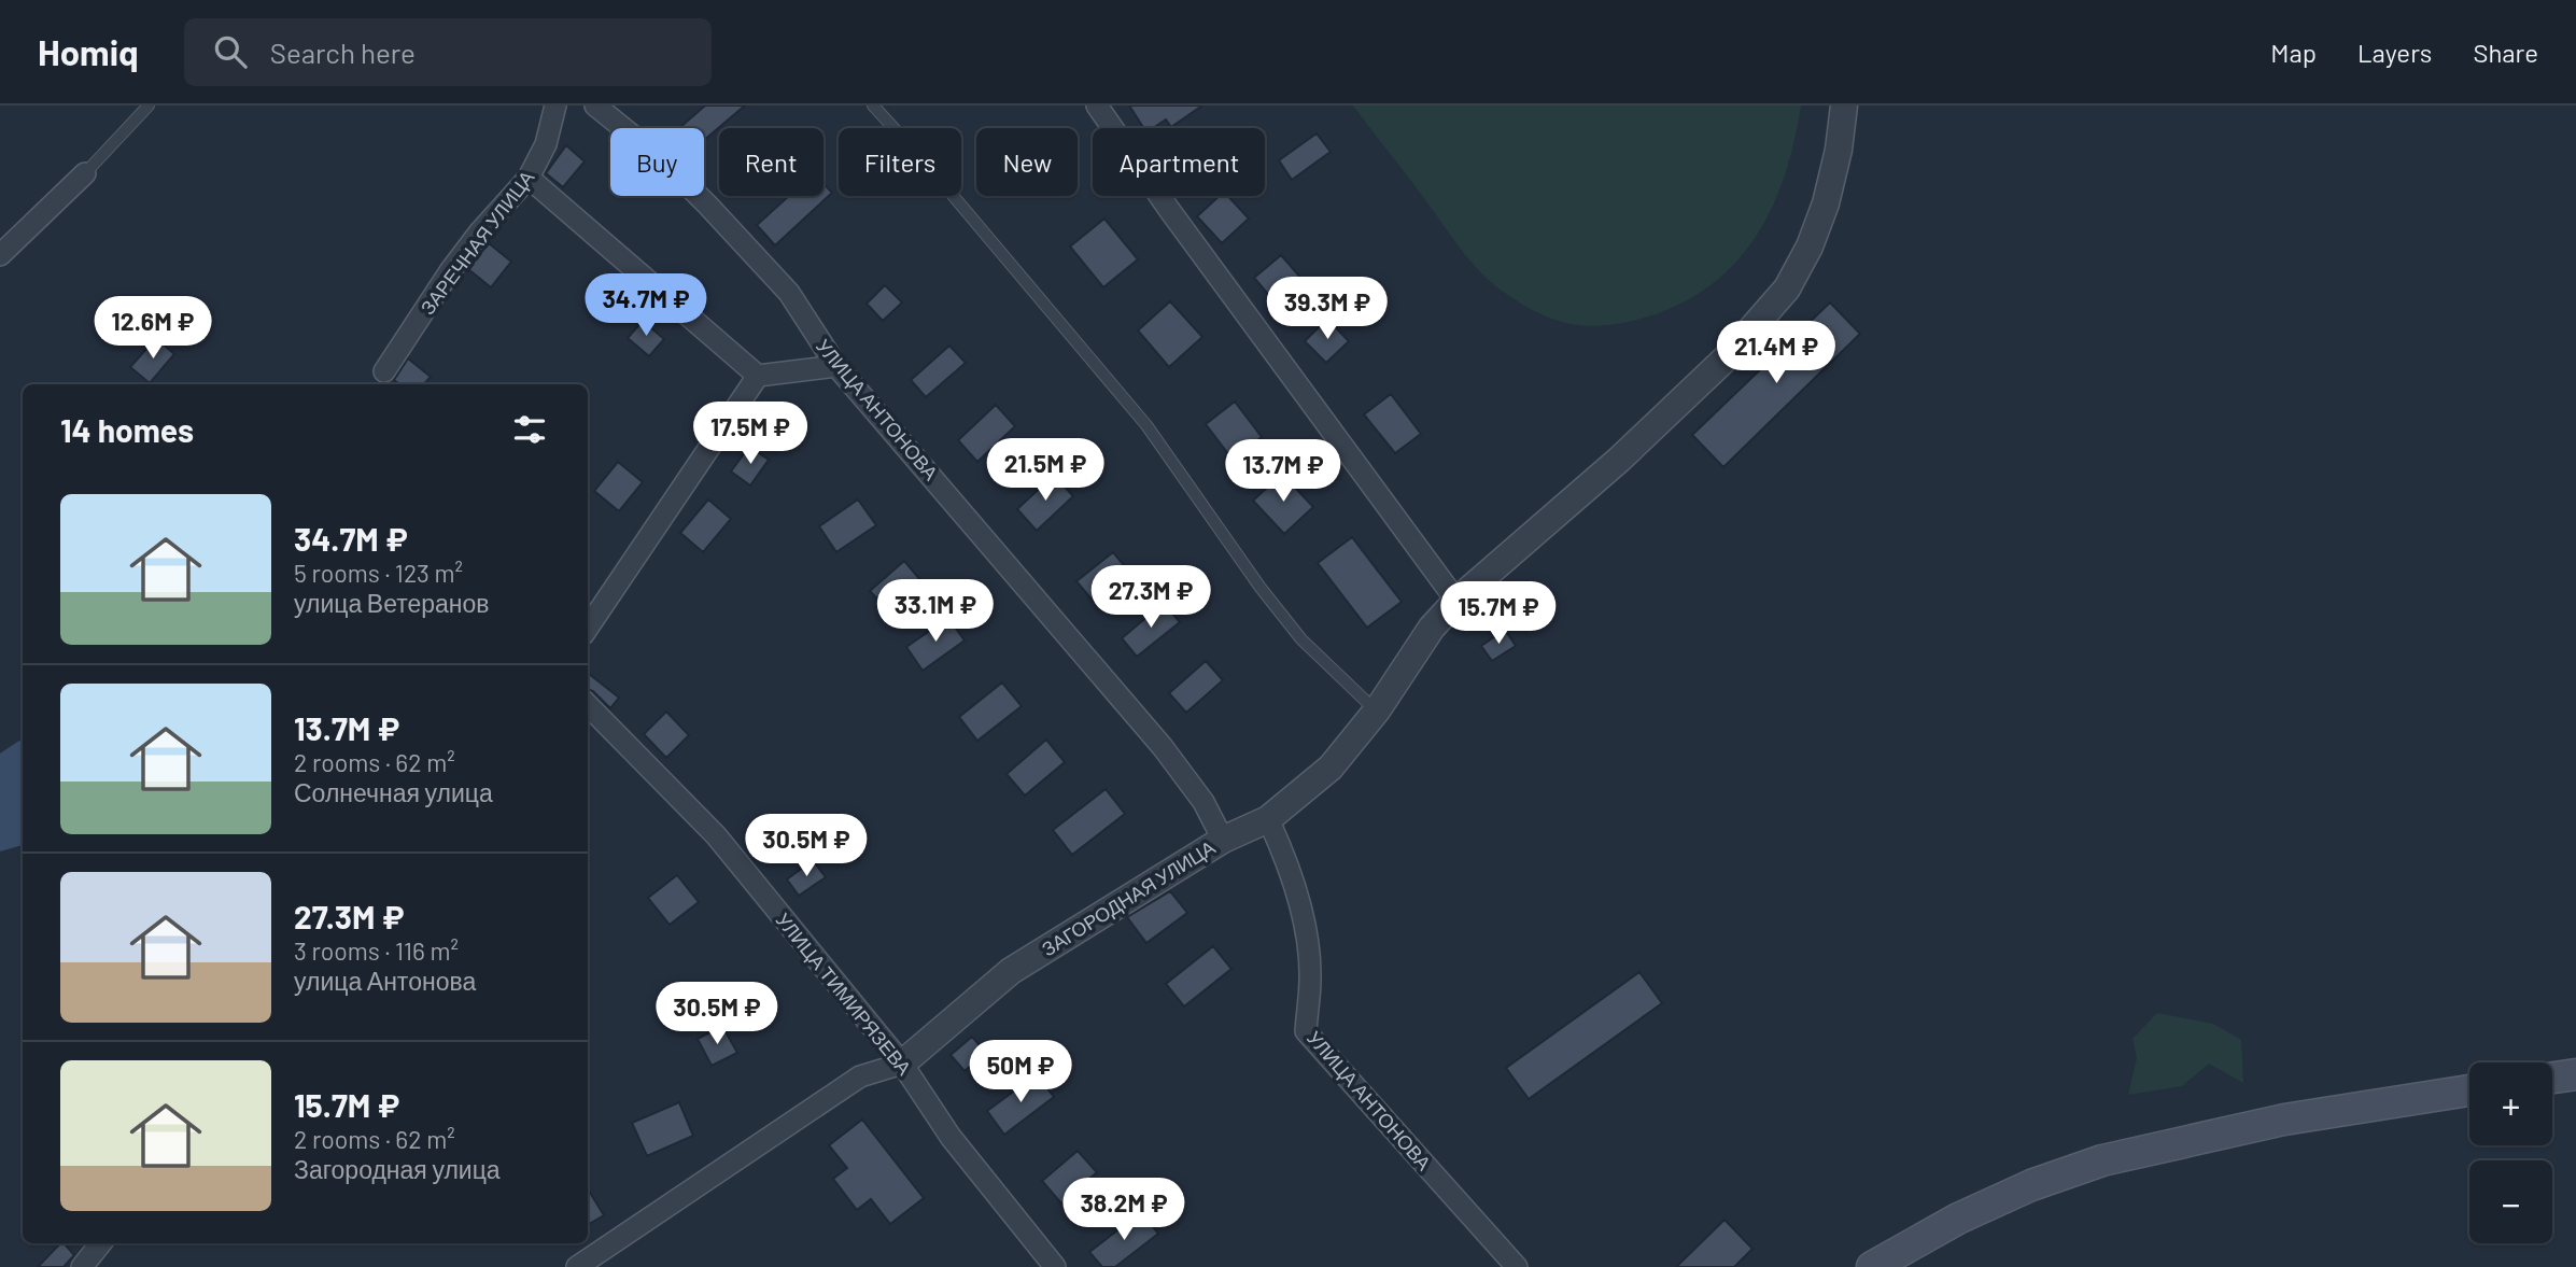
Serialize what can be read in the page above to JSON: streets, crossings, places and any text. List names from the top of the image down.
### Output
{
  "streets": {
    "street": [
      "ЗАРЕЧНАЯ УЛИЦА",
      "УЛИЦА АНТОНОВА",
      "ЗАГОРОДНАЯ УЛИЦА",
      "УЛИЦА ТИМИРЯЗЕВА"
    ]
  },
  "crossings": [
    ["УЛИЦА АНТОНОВА", "ЗАГОРОДНАЯ УЛИЦА"],
    ["ЗАГОРОДНАЯ УЛИЦА", "УЛИЦА ТИМИРЯЗЕВА"]
  ],
  "page": {
    "header": "Homiq",
    "search": "Search here",
    "nav": ["Map", "Layers", "Share"],
    "chip": [
      "Buy",
      "Rent",
      "Filters",
      "New",
      "Apartment"
    ],
    "price": [
      "34.7M ₽",
      "39.3M ₽",
      "12.6M ₽",
      "21.4M ₽",
      "17.5M ₽",
      "21.5M ₽",
      "13.7M ₽",
      "27.3M ₽",
      "33.1M ₽",
      "15.7M ₽",
      "30.5M ₽",
      "30.5M ₽",
      "50M ₽",
      "38.2M ₽"
    ],
    "heading": "14 homes",
    "list": [
      {
        "name": "34.7M ₽",
        "note": "5 rooms · 123 m² · улица Ветеранов"
      },
      {
        "name": "13.7M ₽",
        "note": "2 rooms · 62 m² · Солнечная улица"
      },
      {
        "name": "27.3M ₽",
        "note": "3 rooms · 116 m² · улица Антонова"
      },
      {
        "name": "15.7M ₽",
        "note": "2 rooms · 62 m² · Загородная улица"
      }
    ],
    "map_buttons": ["+", "−"]
  }
}
